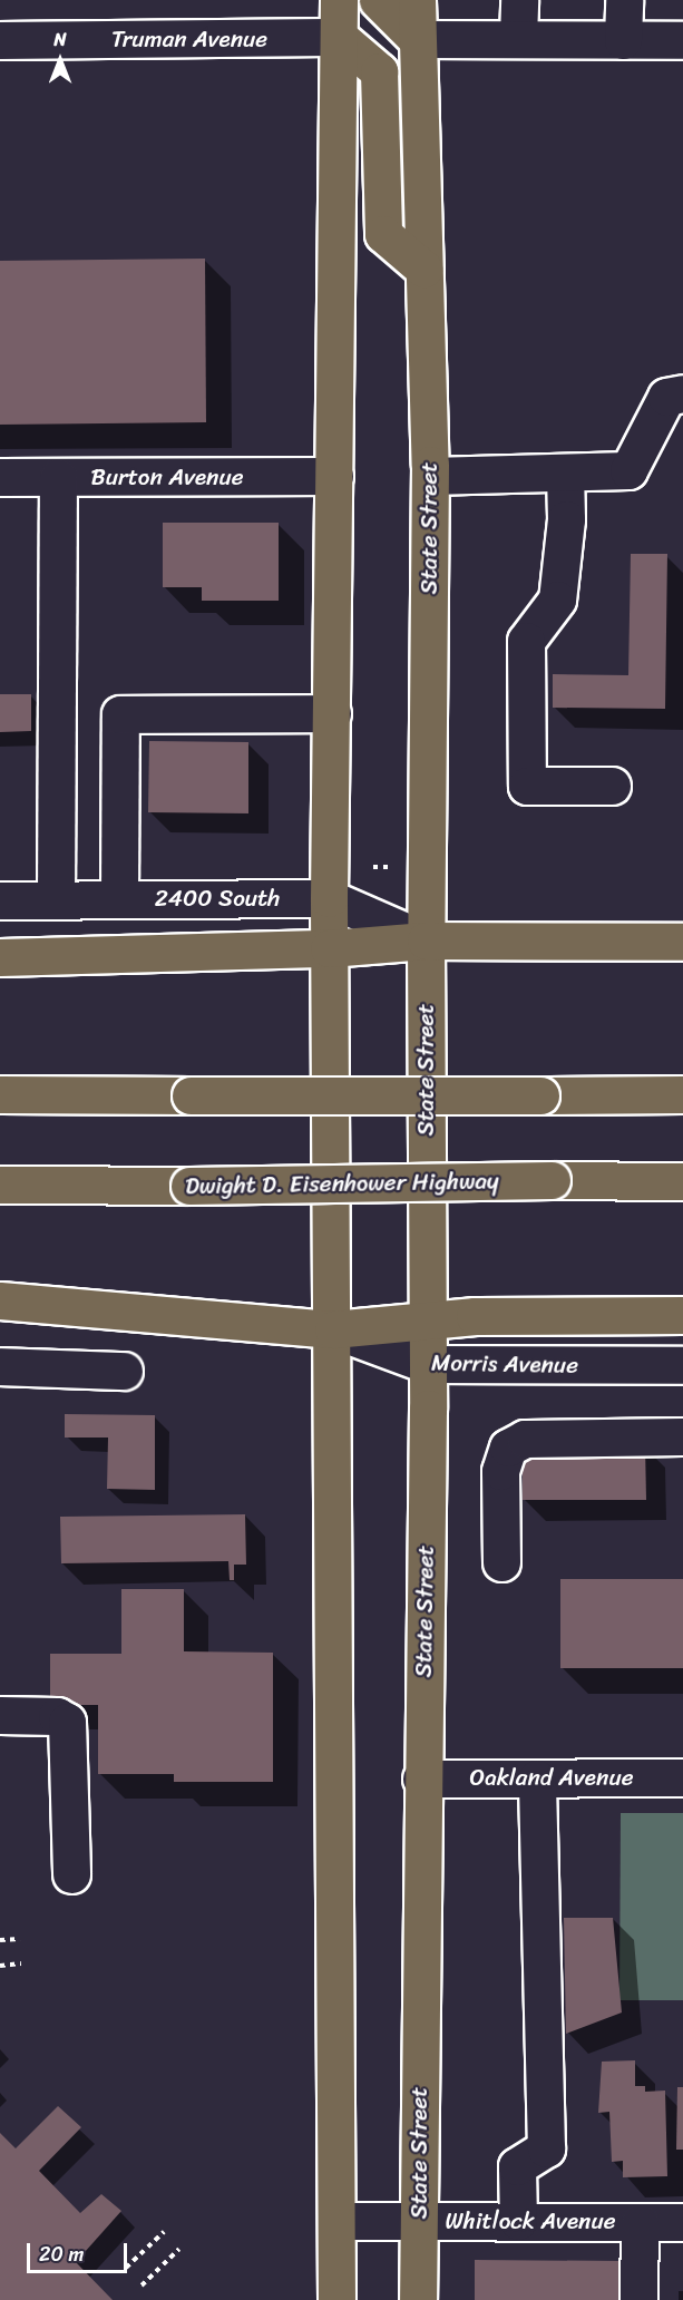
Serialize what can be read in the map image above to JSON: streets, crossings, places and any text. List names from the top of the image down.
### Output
{
  "streets": {
    "main road": ["State Street", "Dwight D. Eisenhower Highway"],
    "street": [
      "Truman Avenue",
      "Burton Avenue",
      "2400 South",
      "Morris Avenue",
      "Oakland Avenue",
      "Whitlock Avenue"
    ]
  },
  "crossings": [
    ["State Street", "2400 South"],
    ["State Street", "Morris Avenue"],
    ["State Street", "Oakland Avenue"],
    ["State Street", "Whitlock Avenue"]
  ],
  "scale_bar": "20 m",
  "north": "top"
}
